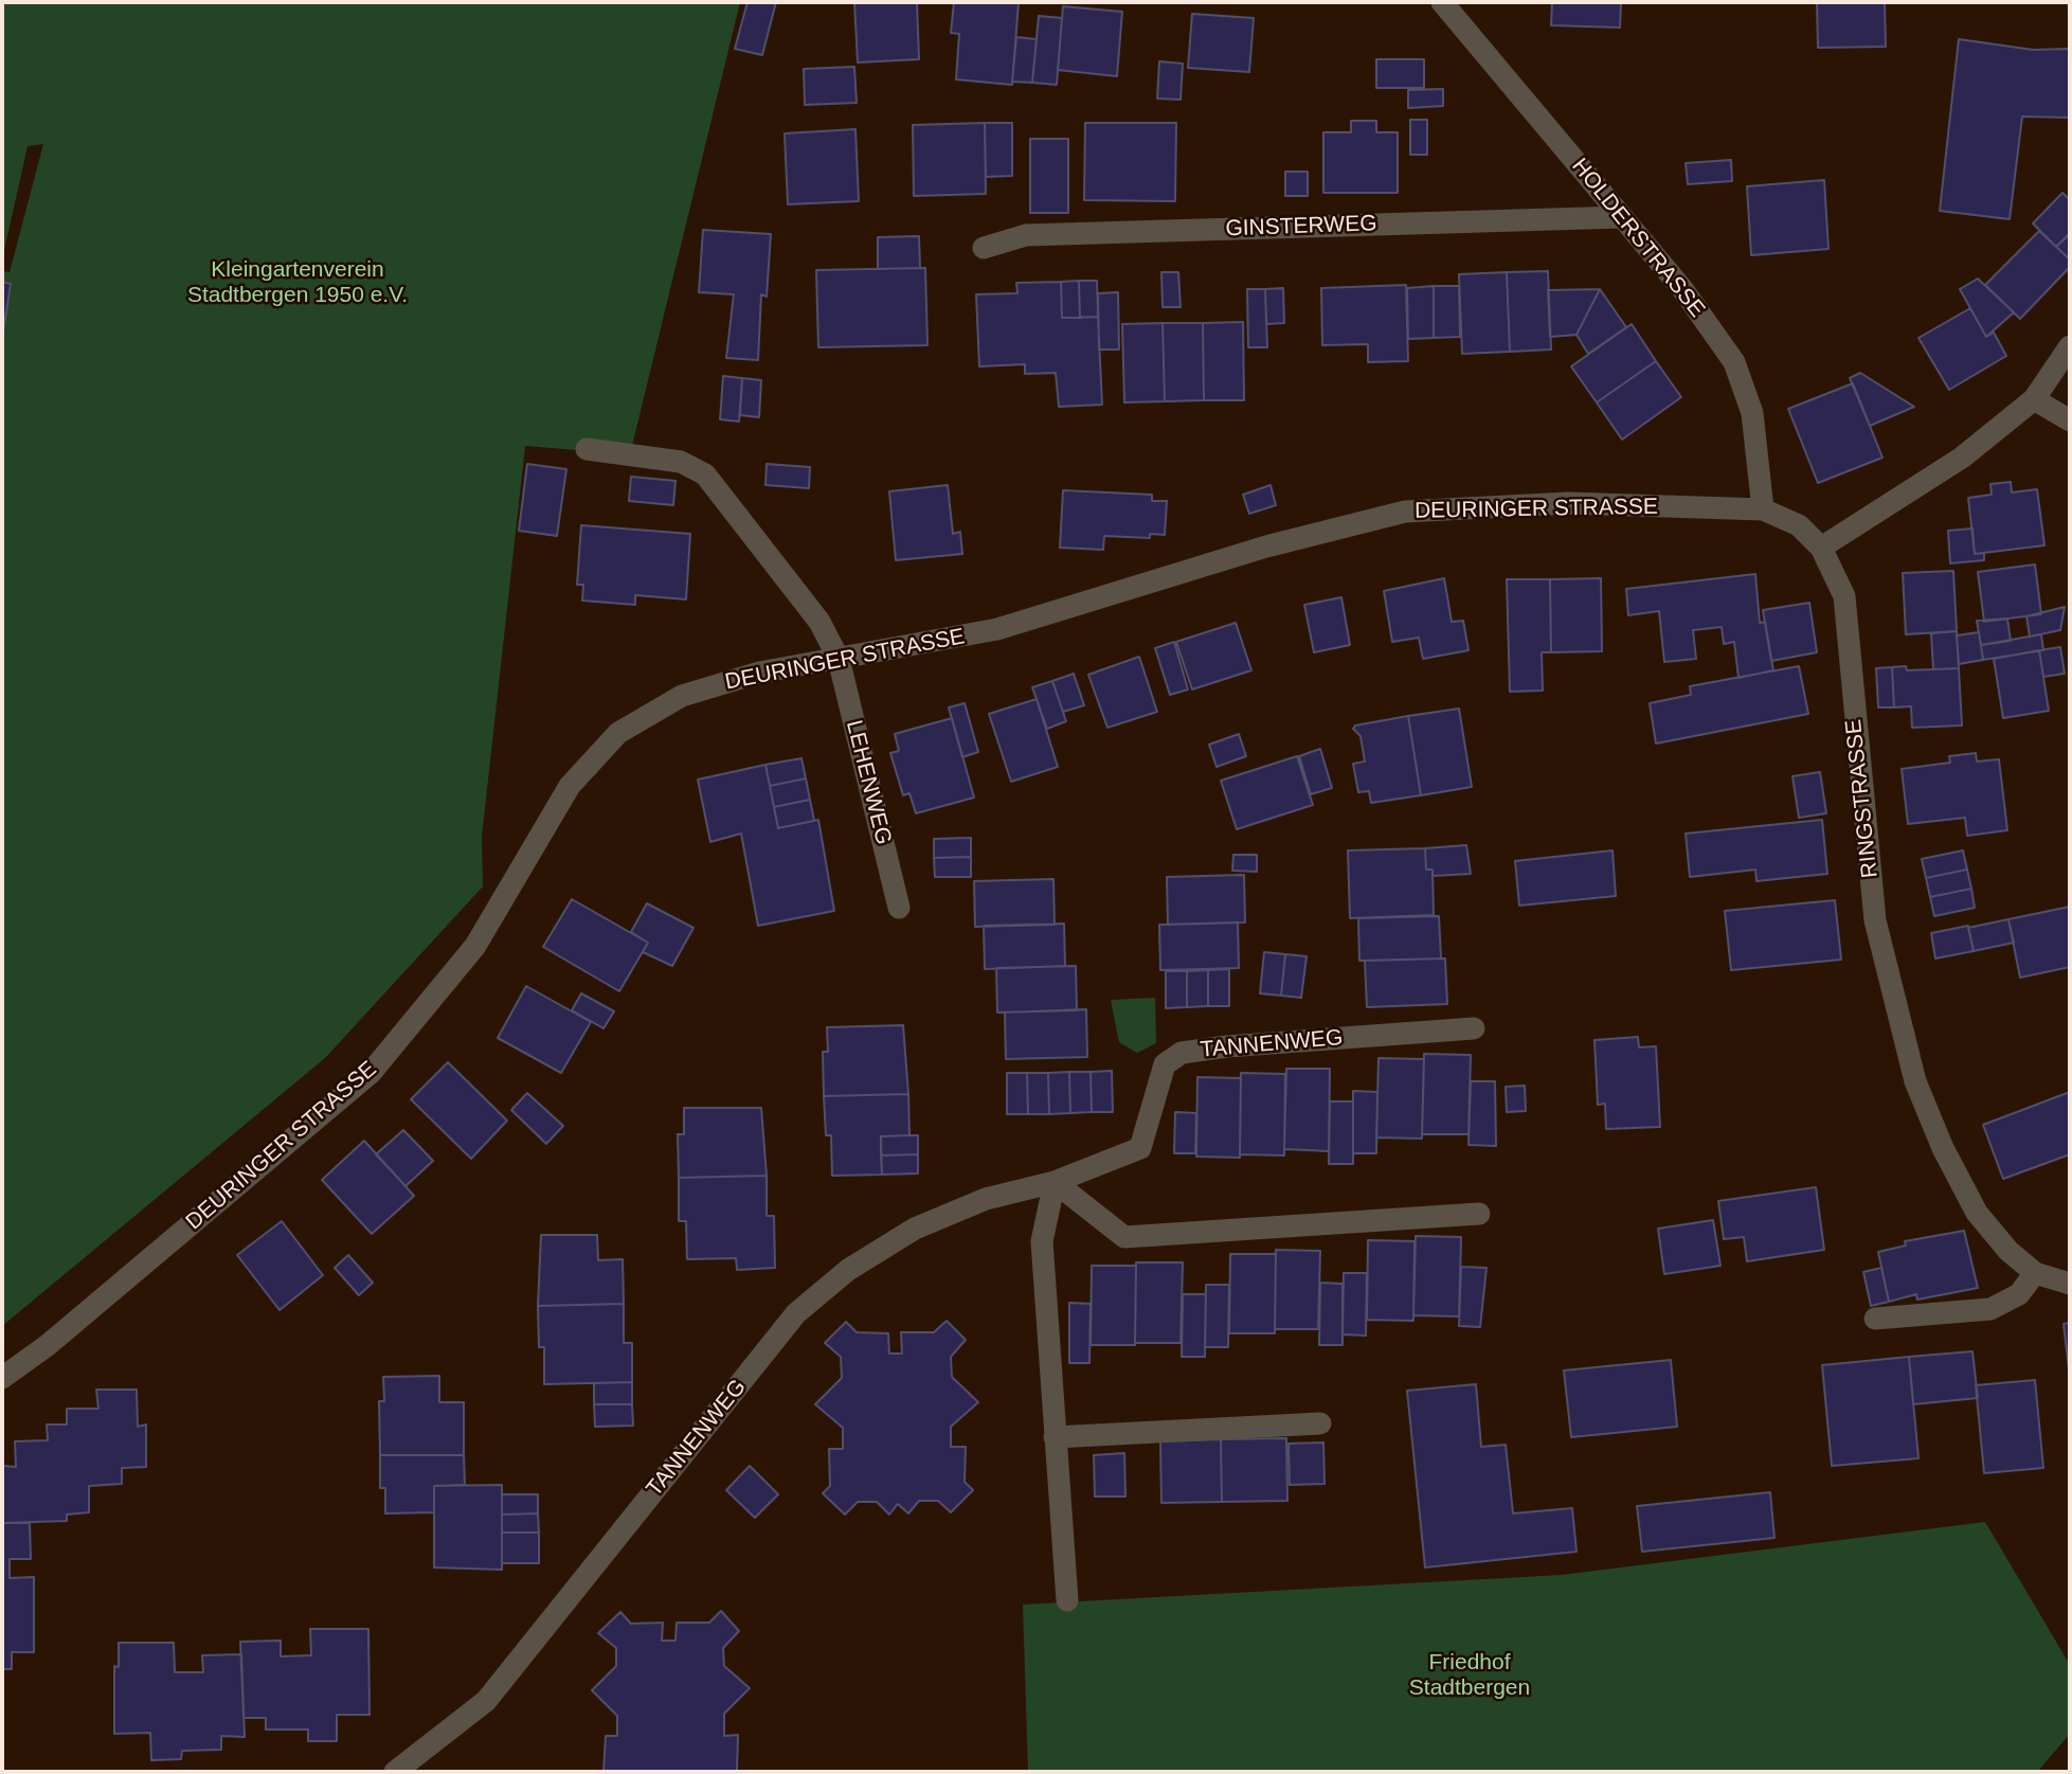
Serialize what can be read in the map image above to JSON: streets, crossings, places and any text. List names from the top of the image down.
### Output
{
  "streets": {
    "street": [
      "GINSTERWEG",
      "HOLDERSTRASSE",
      "DEURINGER STRASSE",
      "LEHENWEG",
      "RINGSTRASSE",
      "TANNENWEG"
    ]
  },
  "crossings": [
    ["GINSTERWEG", "HOLDERSTRASSE"],
    ["HOLDERSTRASSE", "DEURINGER STRASSE"],
    ["DEURINGER STRASSE", "LEHENWEG"],
    ["DEURINGER STRASSE", "RINGSTRASSE"]
  ],
  "parks": ["Kleingartenverein Stadtbergen 1950 e.V.", "Friedhof Stadtbergen"]
}
